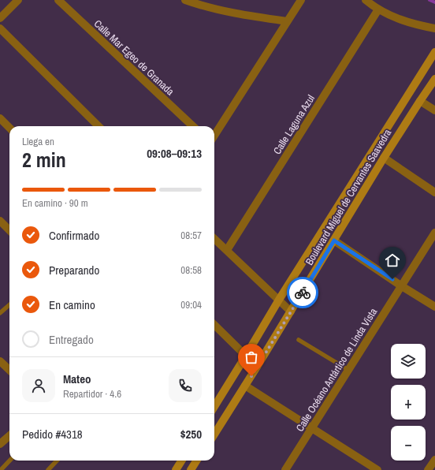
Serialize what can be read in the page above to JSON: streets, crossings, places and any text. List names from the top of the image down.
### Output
{
  "streets": {
    "main road": ["Boulevard Miguel de Cervantes Saavedra"],
    "street": ["Calle Mar Egeo de Granada", "Calle Laguna Azul", "Calle Océano Antártico de Linda Vista"]
  },
  "page": {
    "heading": ["2 min", "Llega en", "09:08–09:13"],
    "panel": [
      "Mateo",
      "Repartidor · 4.6",
      "Pedido #4318",
      "$250"
    ],
    "bar": "En camino · 90 m",
    "list": [
      ["Confirmado", "08:57"],
      ["Preparando", "08:58"],
      ["En camino", "09:04"],
      "Entregado"
    ],
    "map_buttons": ["+", "−"]
  }
}
